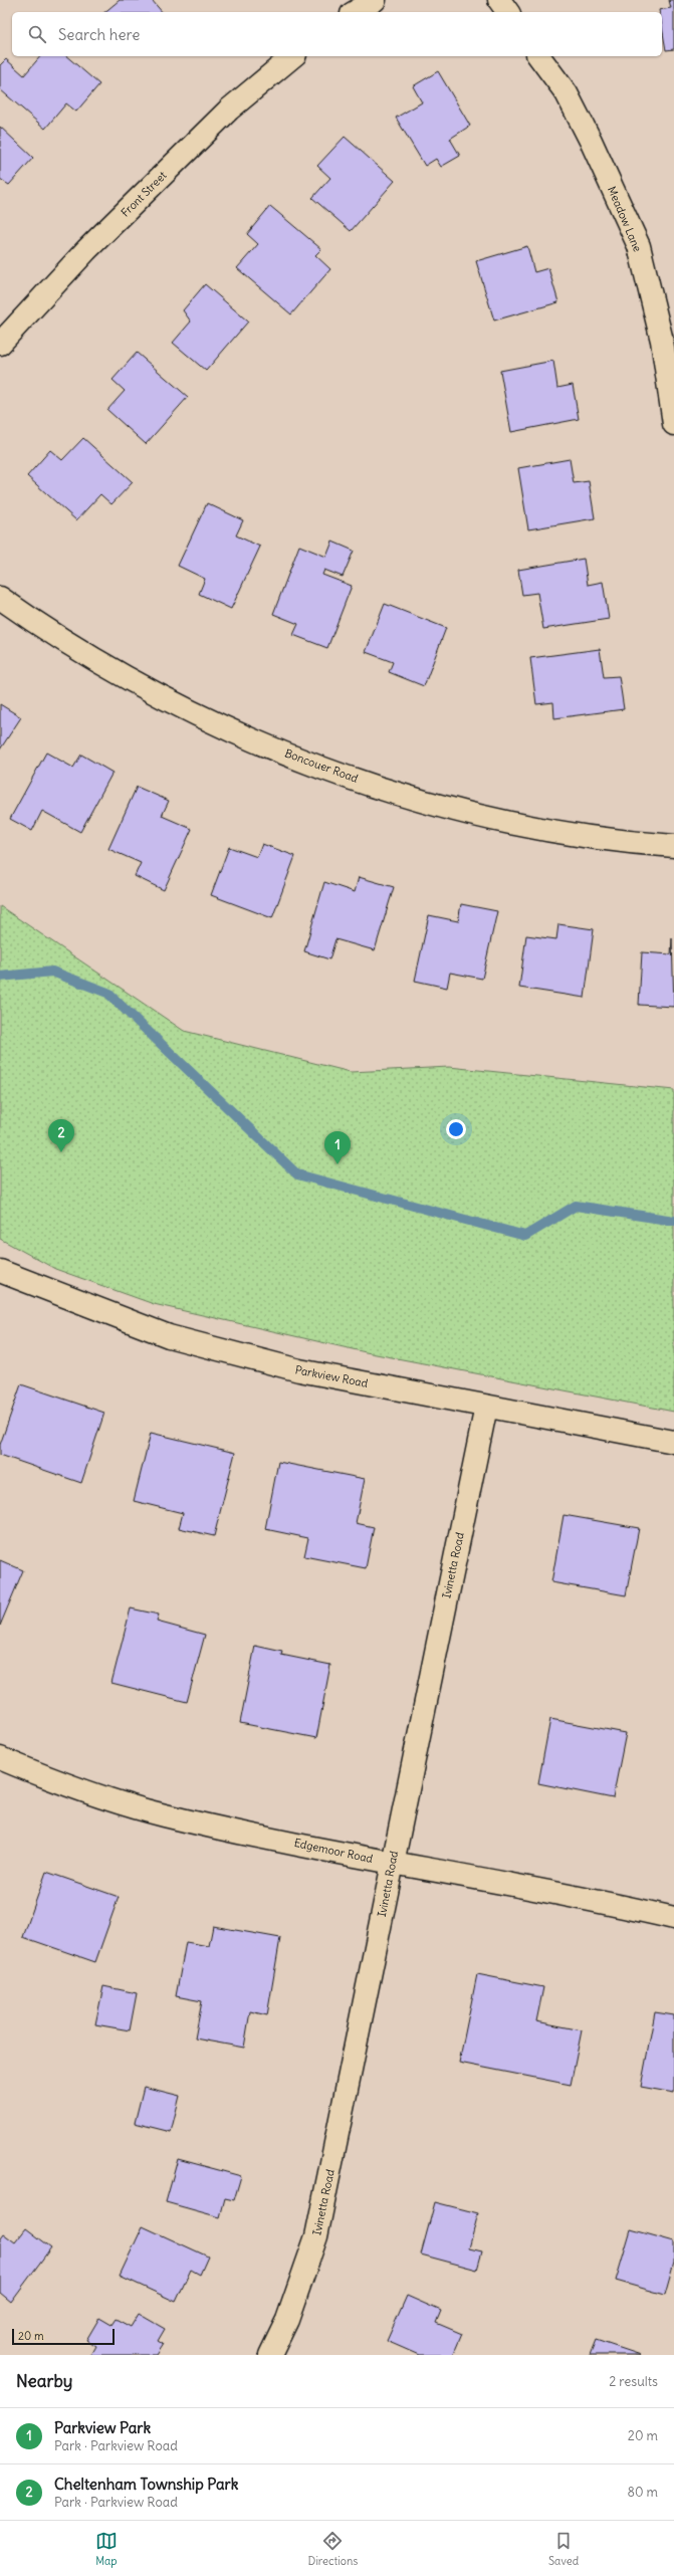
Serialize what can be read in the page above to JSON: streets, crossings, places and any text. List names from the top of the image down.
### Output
{
  "streets": {
    "street": [
      "Front Street",
      "Meadow Lane",
      "Boncouer Road",
      "Parkview Road",
      "Ivinetta Road",
      "Edgemoor Road"
    ]
  },
  "crossings": [
    ["Parkview Road", "Ivinetta Road"],
    ["Ivinetta Road", "Edgemoor Road"]
  ],
  "scale_bar": "20 m",
  "page": {
    "search": "Search here",
    "pins": ["2", "1"],
    "scale": "20 m",
    "heading": ["Nearby", "2 results"],
    "list": [
      {
        "mark": "1",
        "name": "Parkview Park",
        "note": "Park · Parkview Road",
        "value": "20 m"
      },
      {
        "mark": "2",
        "name": "Cheltenham Township Park",
        "note": "Park · Parkview Road",
        "value": "80 m"
      }
    ],
    "nav": ["Map", "Directions", "Saved"]
  }
}
